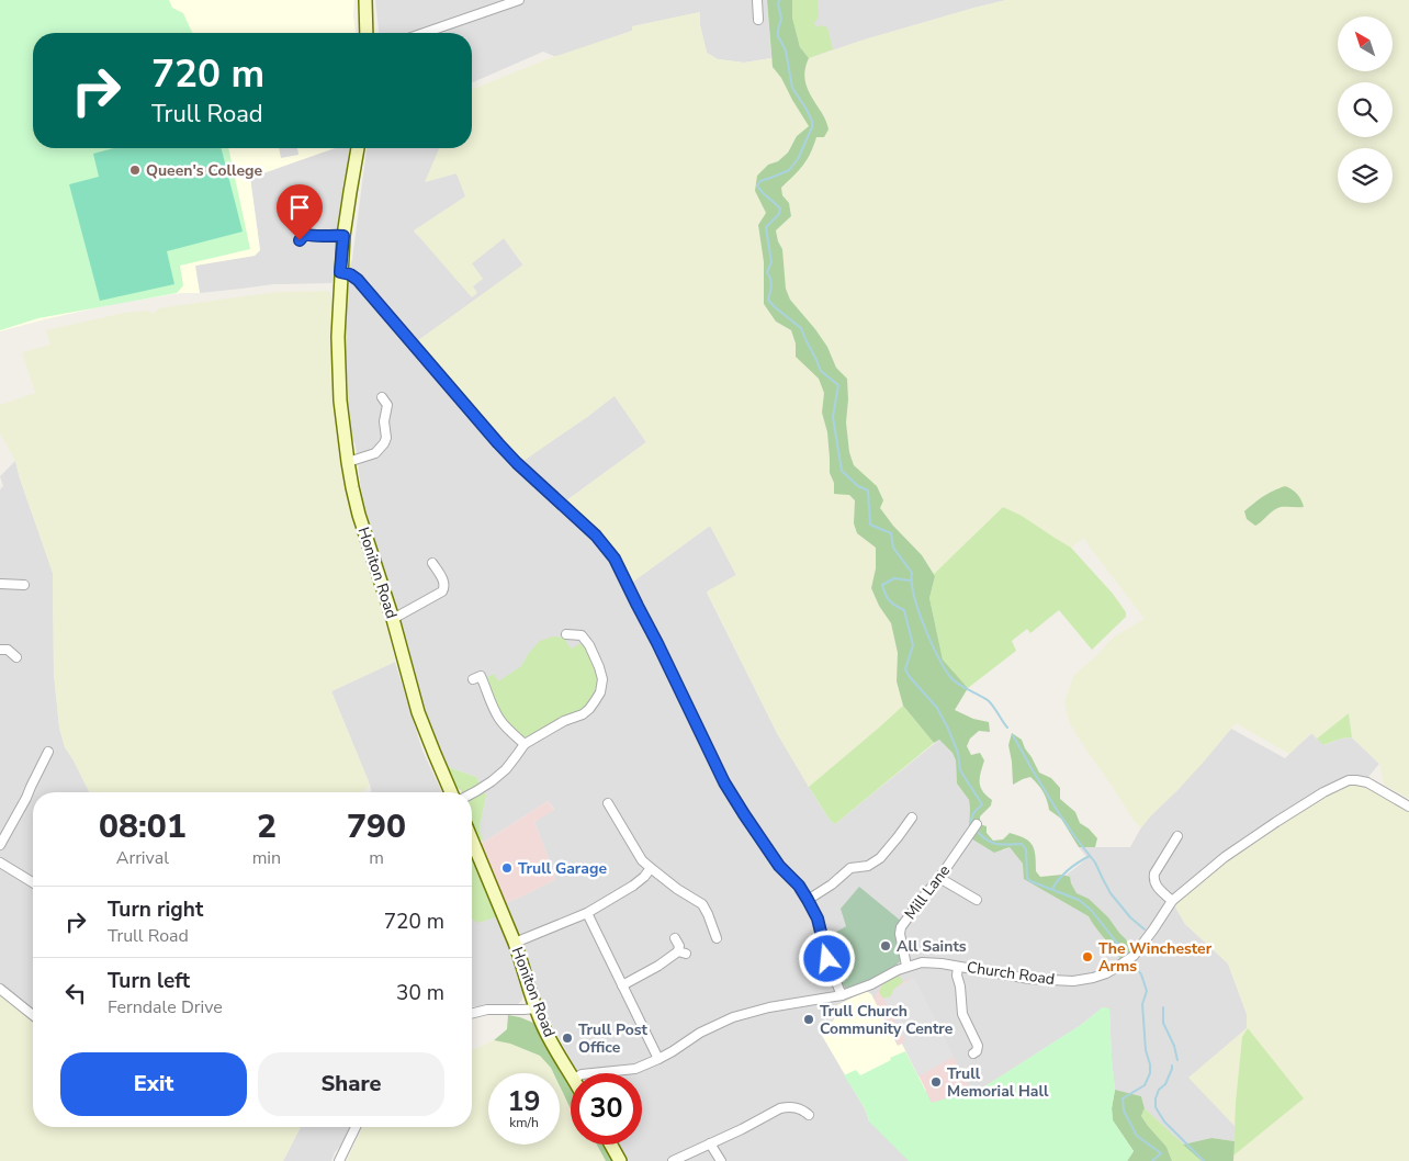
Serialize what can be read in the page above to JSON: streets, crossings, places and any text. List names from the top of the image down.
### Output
{
  "streets": {
    "street": ["Honiton Road", "Mill Lane", "Church Road"]
  },
  "crossings": [
    ["Mill Lane", "Church Road"]
  ],
  "places": [
    "Queen's College",
    "Trull Garage",
    "All Saints",
    "The Winchester Arms",
    "Trull Church Community Centre",
    "Trull Post Office",
    "Trull Memorial Hall"
  ],
  "north": "top left",
  "page": {
    "turn": ["720 m", "Trull Road"],
    "eta": [
      "08:01",
      "Arrival",
      "2",
      "min",
      "790",
      "m"
    ],
    "list": [
      {
        "name": "Turn right",
        "note": "Trull Road",
        "value": "720 m"
      },
      {
        "name": "Turn left",
        "note": "Ferndale Drive",
        "value": "30 m"
      }
    ],
    "buttons": ["Exit", "Share"],
    "speed": "19 km/h",
    "limit": "30"
  }
}
